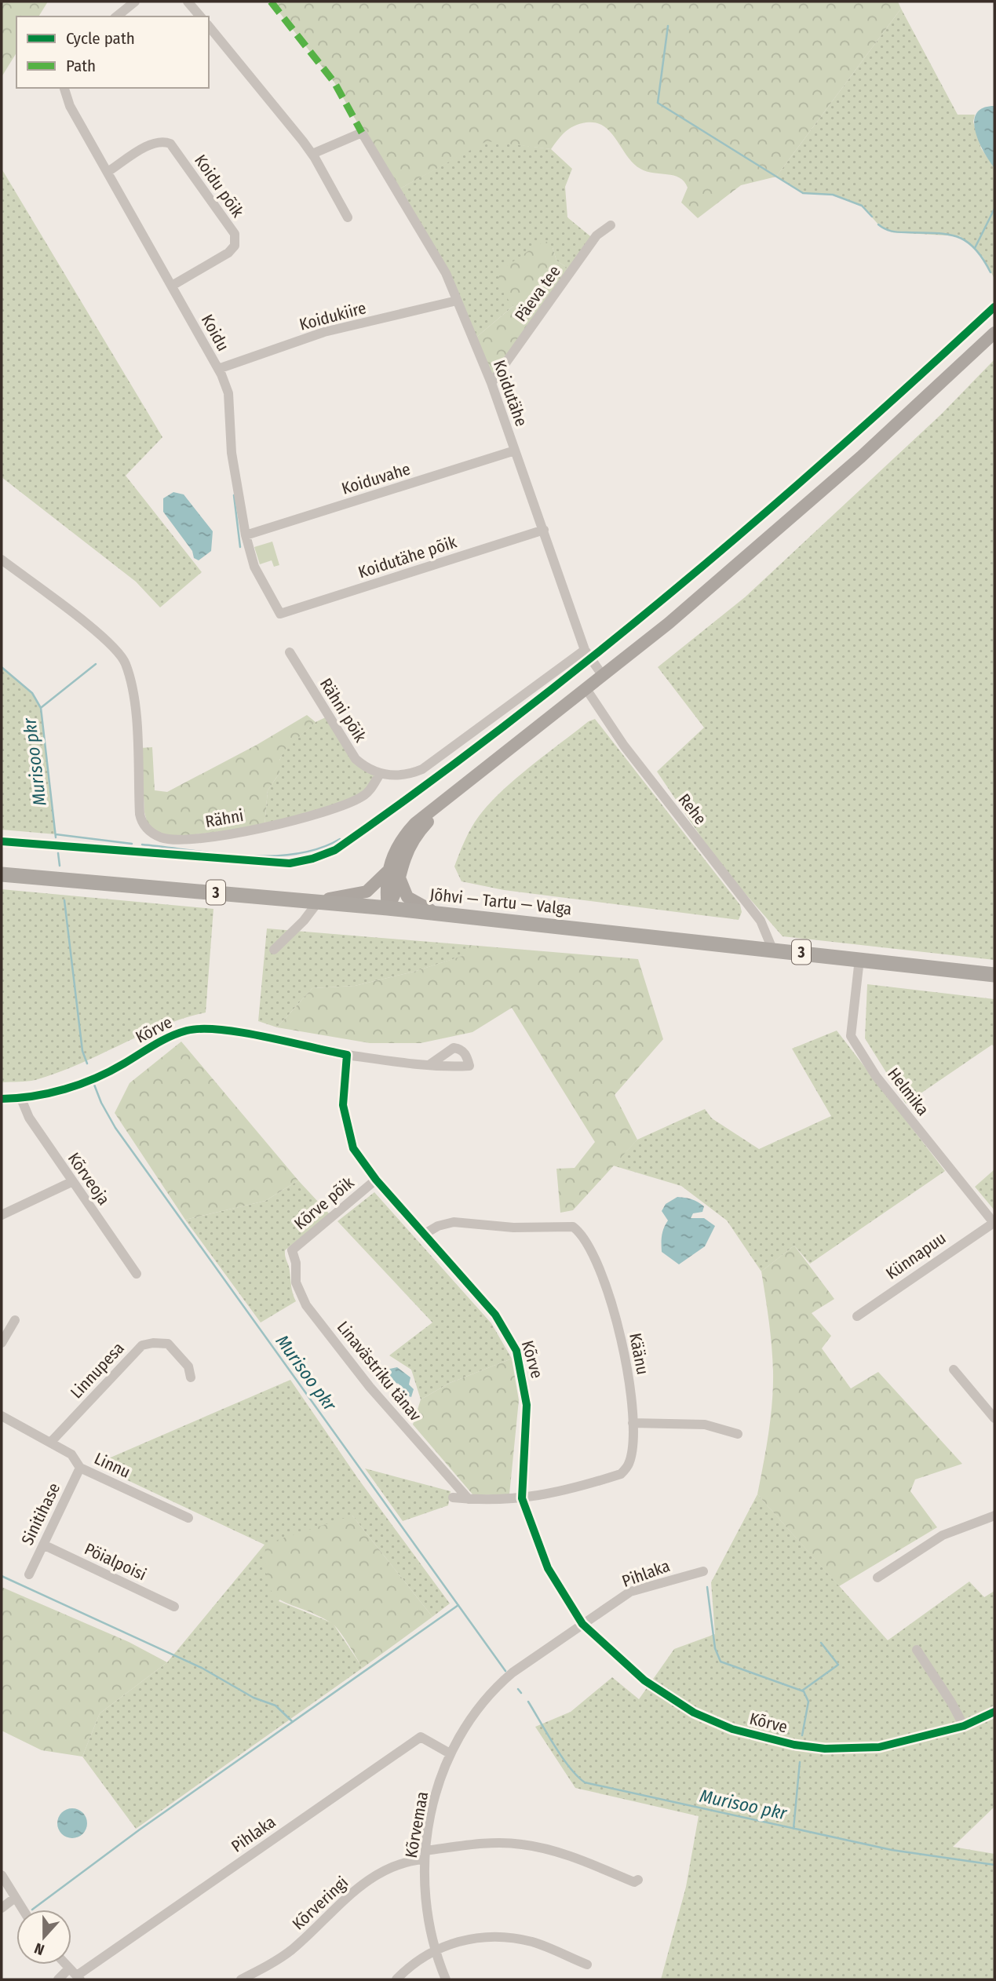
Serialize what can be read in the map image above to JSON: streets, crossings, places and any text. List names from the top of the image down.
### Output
{
  "streets": {
    "highway": ["3", "Jõhvi — Tartu — Valga"],
    "street": [
      "Koidu põik",
      "Päeva tee",
      "Koidukiire",
      "Koidu",
      "Koidutähe",
      "Koiduvahe",
      "Koidutähe põik",
      "Rähni põik",
      "Rehe",
      "Rähni",
      "Kõrve",
      "Helmika",
      "Kõrveoja",
      "Kõrve põik",
      "Künnapuu",
      "Käänu",
      "Linnupesa",
      "Linavästriku tänav",
      "Linnu",
      "Sinitihase",
      "Pöialpoisi",
      "Pihlaka",
      "Kõrvemaa",
      "Kõrveringi"
    ]
  },
  "crossings": [
    ["Koidu põik", "Koidu"],
    ["Päeva tee", "Koidutähe"],
    ["Koidukiire", "Koidu"],
    ["Koidukiire", "Koidutähe"],
    ["Koidu", "Koiduvahe"],
    ["Koidu", "Koidutähe põik"],
    ["Koidutähe", "Koiduvahe"],
    ["Koidutähe", "Koidutähe põik"],
    ["Rähni põik", "Rähni"],
    ["Rehe", "Jõhvi — Tartu — Valga"],
    ["Jõhvi — Tartu — Valga", "Helmika"],
    ["Kõrve", "Kõrveoja"],
    ["Kõrve", "Kõrve põik"],
    ["Kõrve", "Käänu"],
    ["Kõrve", "Pihlaka"],
    ["Helmika", "Künnapuu"],
    ["Kõrve põik", "Linavästriku tänav"],
    ["Käänu", "Linavästriku tänav"],
    ["Linnupesa", "Linnu"],
    ["Linnu", "Sinitihase"],
    ["Sinitihase", "Pöialpoisi"],
    ["Pihlaka", "Kõrvemaa"],
    ["Kõrvemaa", "Kõrveringi"]
  ],
  "water": ["Murisoo pkr"],
  "legend": ["Cycle path", "Path"],
  "north": "bottom"
}
